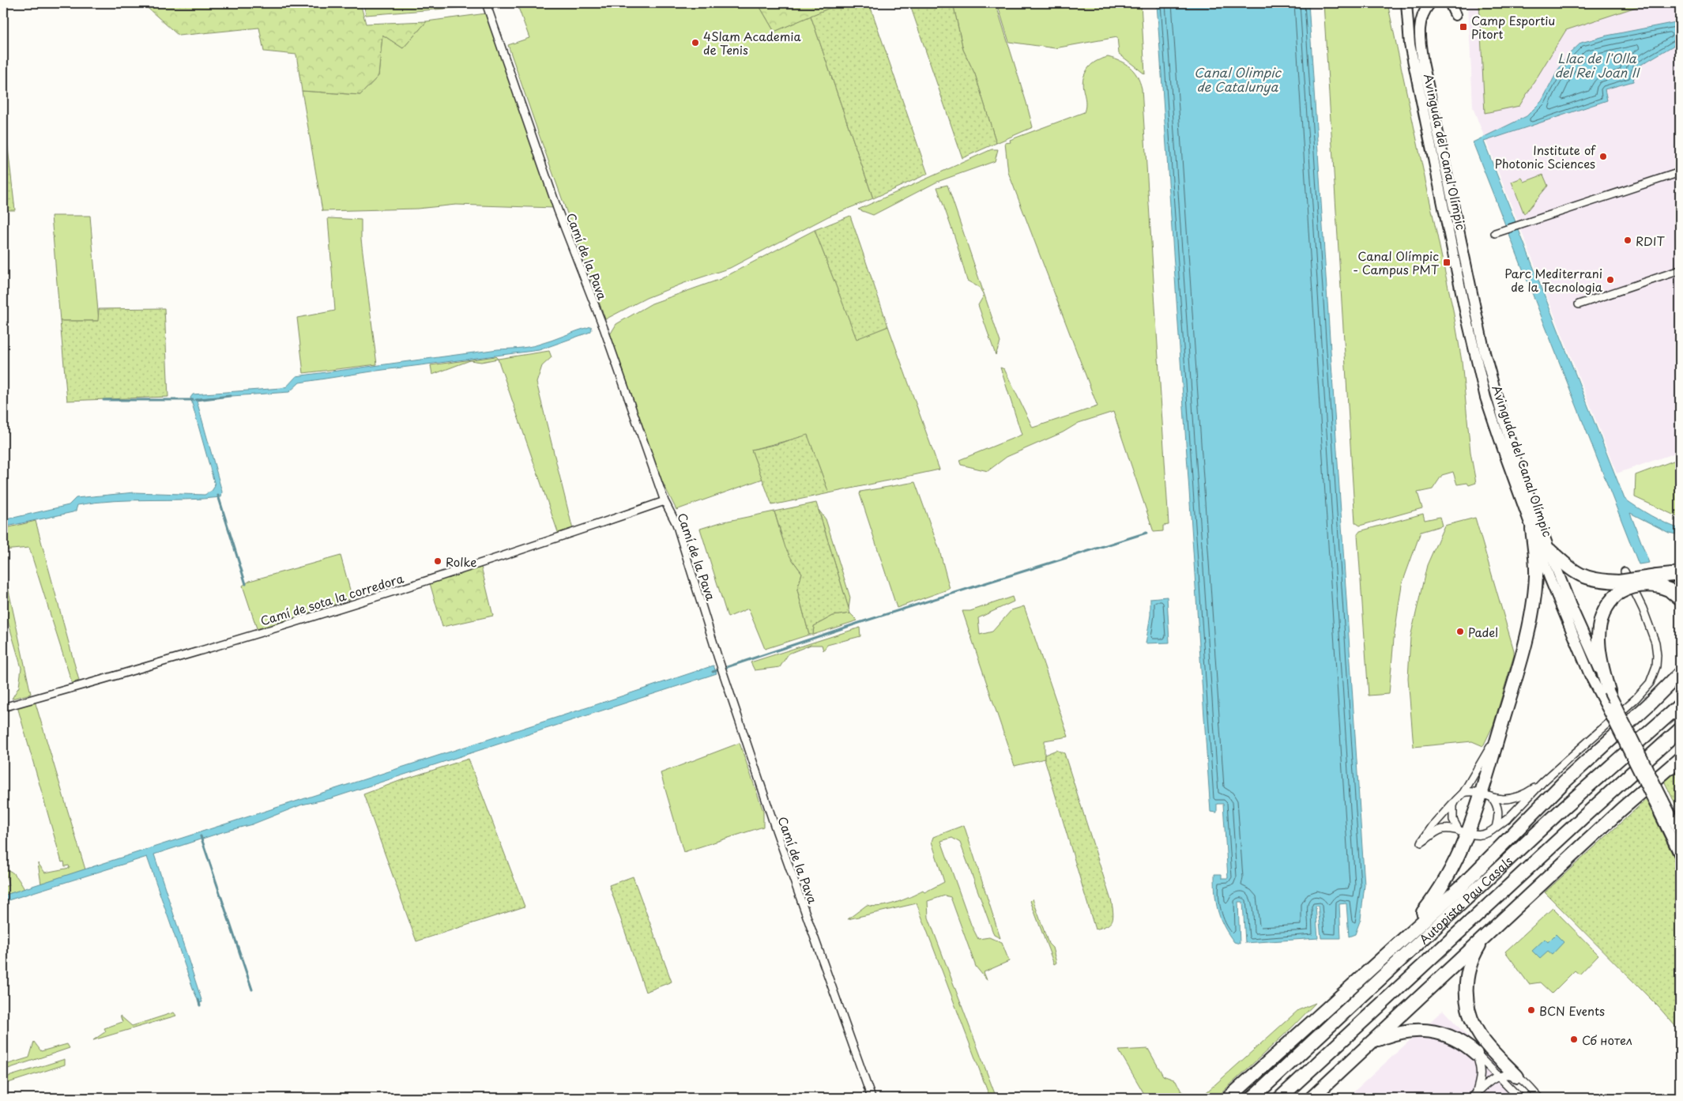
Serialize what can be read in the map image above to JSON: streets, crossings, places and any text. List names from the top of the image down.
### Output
{
  "streets": {
    "highway": ["Autopista Pau Casals"],
    "street": ["Avinguda del Canal Olímpic", "Camí de la Pava", "Camí de sota la corredora"]
  },
  "crossings": [
    ["Camí de la Pava", "Camí de sota la corredora"]
  ],
  "water": ["Llac de l'Olla del Rei Joan II", "Canal Olimpic de Catalunya"],
  "places": {
    "transit": ["Camp Esportiu Pitort", "Canal Olímpic - Campus PMT"],
    "other": [
      "4Slam Academia de Tenis",
      "Institute of Photonic Sciences",
      "RDIT",
      "Parc Mediterrani de la Tecnologia",
      "Rolke",
      "Padel",
      "BCN Events",
      "Сб нотел"
    ]
  }
}
